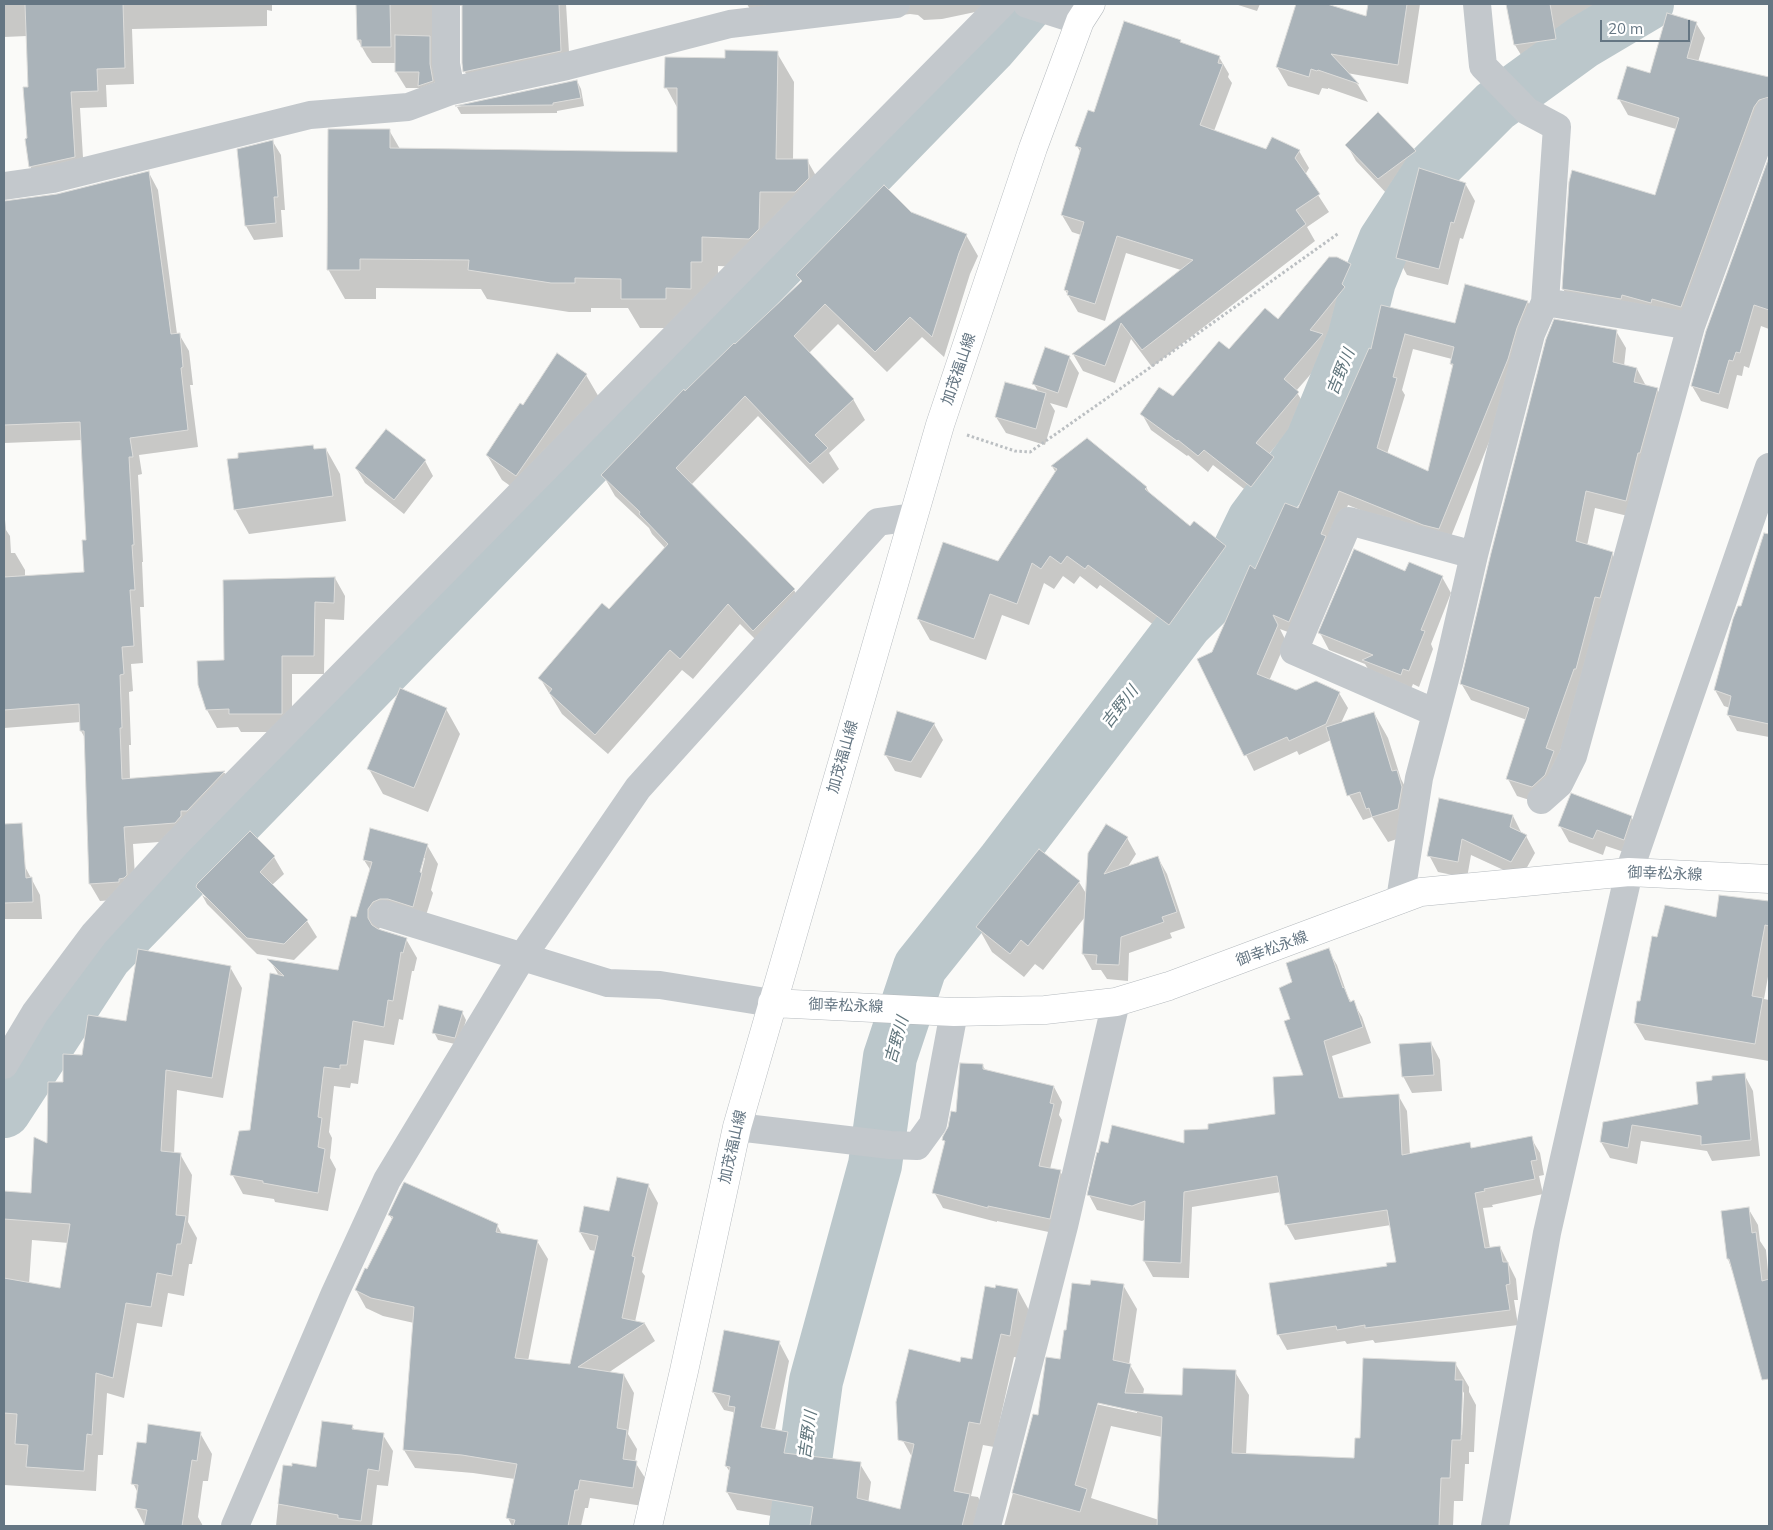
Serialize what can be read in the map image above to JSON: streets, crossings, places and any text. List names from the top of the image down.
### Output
{
  "streets": {
    "main road": ["加茂福山線", "御幸松永線"]
  },
  "crossings": [
    ["加茂福山線", "御幸松永線"]
  ],
  "water": ["吉野川"],
  "scale_bar": "20 m"
}
